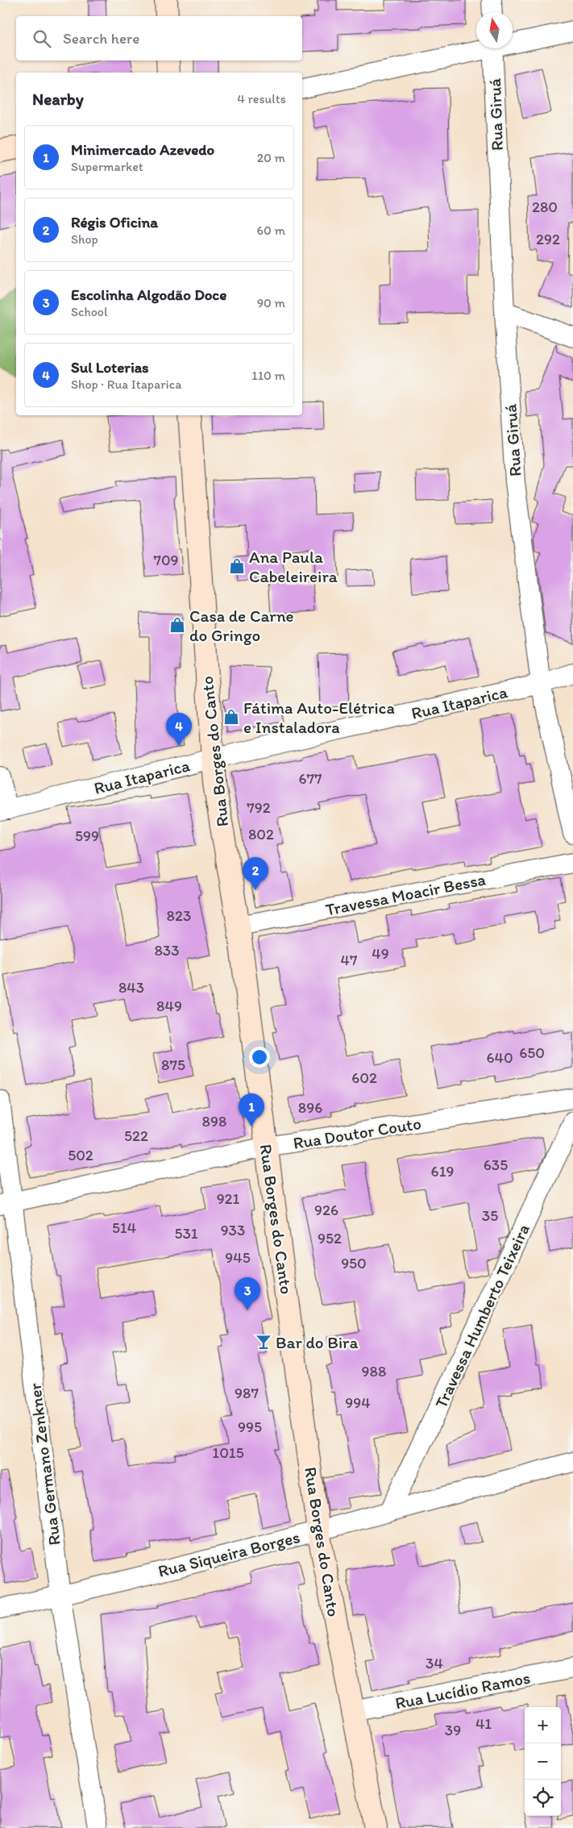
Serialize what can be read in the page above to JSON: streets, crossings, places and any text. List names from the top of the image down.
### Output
{
  "streets": {
    "street": [
      "Rua Giruá",
      "Rua Itaparica",
      "Rua Borges do Canto",
      "Travessa Moacir Bessa",
      "Rua Doutor Couto",
      "Travessa Humberto Teixeira",
      "Rua Germano Zenkner",
      "Rua Siqueira Borges",
      "Rua Lucídio Ramos"
    ]
  },
  "crossings": [
    ["Rua Giruá", "Rua Itaparica"],
    ["Rua Itaparica", "Rua Borges do Canto"],
    ["Rua Borges do Canto", "Travessa Moacir Bessa"],
    ["Rua Borges do Canto", "Rua Doutor Couto"],
    ["Rua Borges do Canto", "Rua Siqueira Borges"],
    ["Rua Borges do Canto", "Rua Lucídio Ramos"],
    ["Rua Doutor Couto", "Rua Germano Zenkner"],
    ["Travessa Humberto Teixeira", "Rua Siqueira Borges"],
    ["Rua Germano Zenkner", "Rua Siqueira Borges"]
  ],
  "places": {
    "shop": ["Ana Paula Cabeleireira", "Casa de Carne do Gringo", "Fátima Auto-Elétrica e Instaladora"],
    "bar": ["Bar do Bira"]
  },
  "house_numbers": [
    "280",
    "292",
    "709",
    "677",
    "792",
    "802",
    "599",
    "823",
    "833",
    "49",
    "47",
    "843",
    "849",
    "650",
    "640",
    "875",
    "602",
    "896",
    "898",
    "522",
    "502",
    "635",
    "619",
    "921",
    "926",
    "35",
    "514",
    "933",
    "531",
    "952",
    "945",
    "950",
    "988",
    "987",
    "994",
    "995",
    "1015",
    "34",
    "41",
    "39"
  ],
  "north": "top",
  "page": {
    "search": "Search here",
    "heading": ["Nearby", "4 results"],
    "list": [
      {
        "mark": "1",
        "name": "Minimercado Azevedo",
        "note": "Supermarket",
        "value": "20 m"
      },
      {
        "mark": "2",
        "name": "Régis Oficina",
        "note": "Shop",
        "value": "60 m"
      },
      {
        "mark": "3",
        "name": "Escolinha Algodão Doce",
        "note": "School",
        "value": "90 m"
      },
      {
        "mark": "4",
        "name": "Sul Loterias",
        "note": "Shop · Rua Itaparica",
        "value": "110 m"
      }
    ],
    "pins": [
      "4",
      "2",
      "1",
      "3"
    ],
    "map_buttons": ["+", "−"]
  }
}
